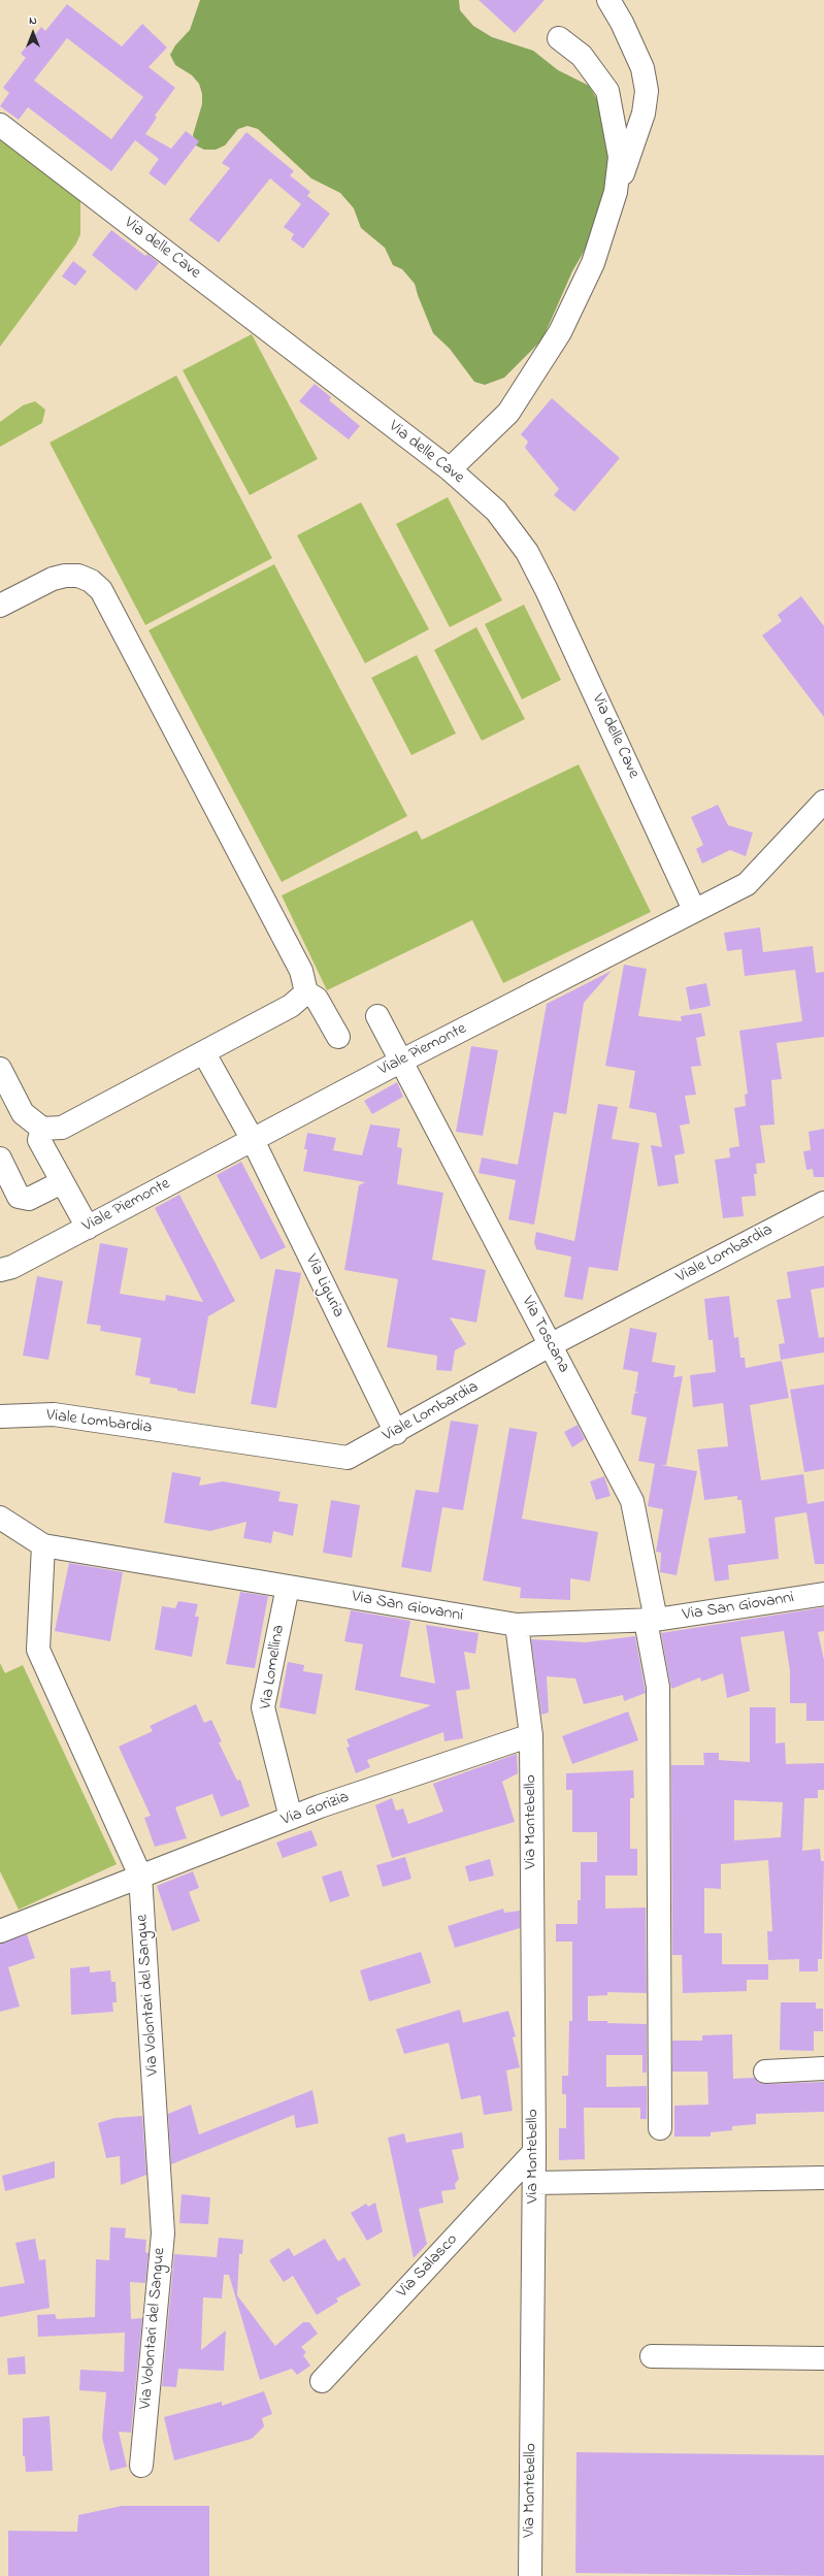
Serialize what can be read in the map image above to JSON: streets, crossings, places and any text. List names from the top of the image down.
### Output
{
  "streets": {
    "street": [
      "Via delle Cave",
      "Viale Piemonte",
      "Viale Lombardia",
      "Via Liguria",
      "Via Toscana",
      "Via San Giovanni",
      "Via Lomellina",
      "Via Gorizia",
      "Via Montebello",
      "Via Volontari del Sangue",
      "Via Salasco"
    ]
  },
  "crossings": [
    ["Via delle Cave", "Viale Piemonte"],
    ["Viale Piemonte", "Via Liguria"],
    ["Viale Piemonte", "Via Toscana"],
    ["Viale Lombardia", "Via Liguria"],
    ["Viale Lombardia", "Via Toscana"],
    ["Via Toscana", "Via San Giovanni"],
    ["Via San Giovanni", "Via Lomellina"],
    ["Via San Giovanni", "Via Volontari del Sangue"],
    ["Via Lomellina", "Via Gorizia"],
    ["Via Gorizia", "Via Montebello"],
    ["Via Gorizia", "Via Volontari del Sangue"],
    ["Via Montebello", "Via Salasco"]
  ],
  "north": "top"
}
